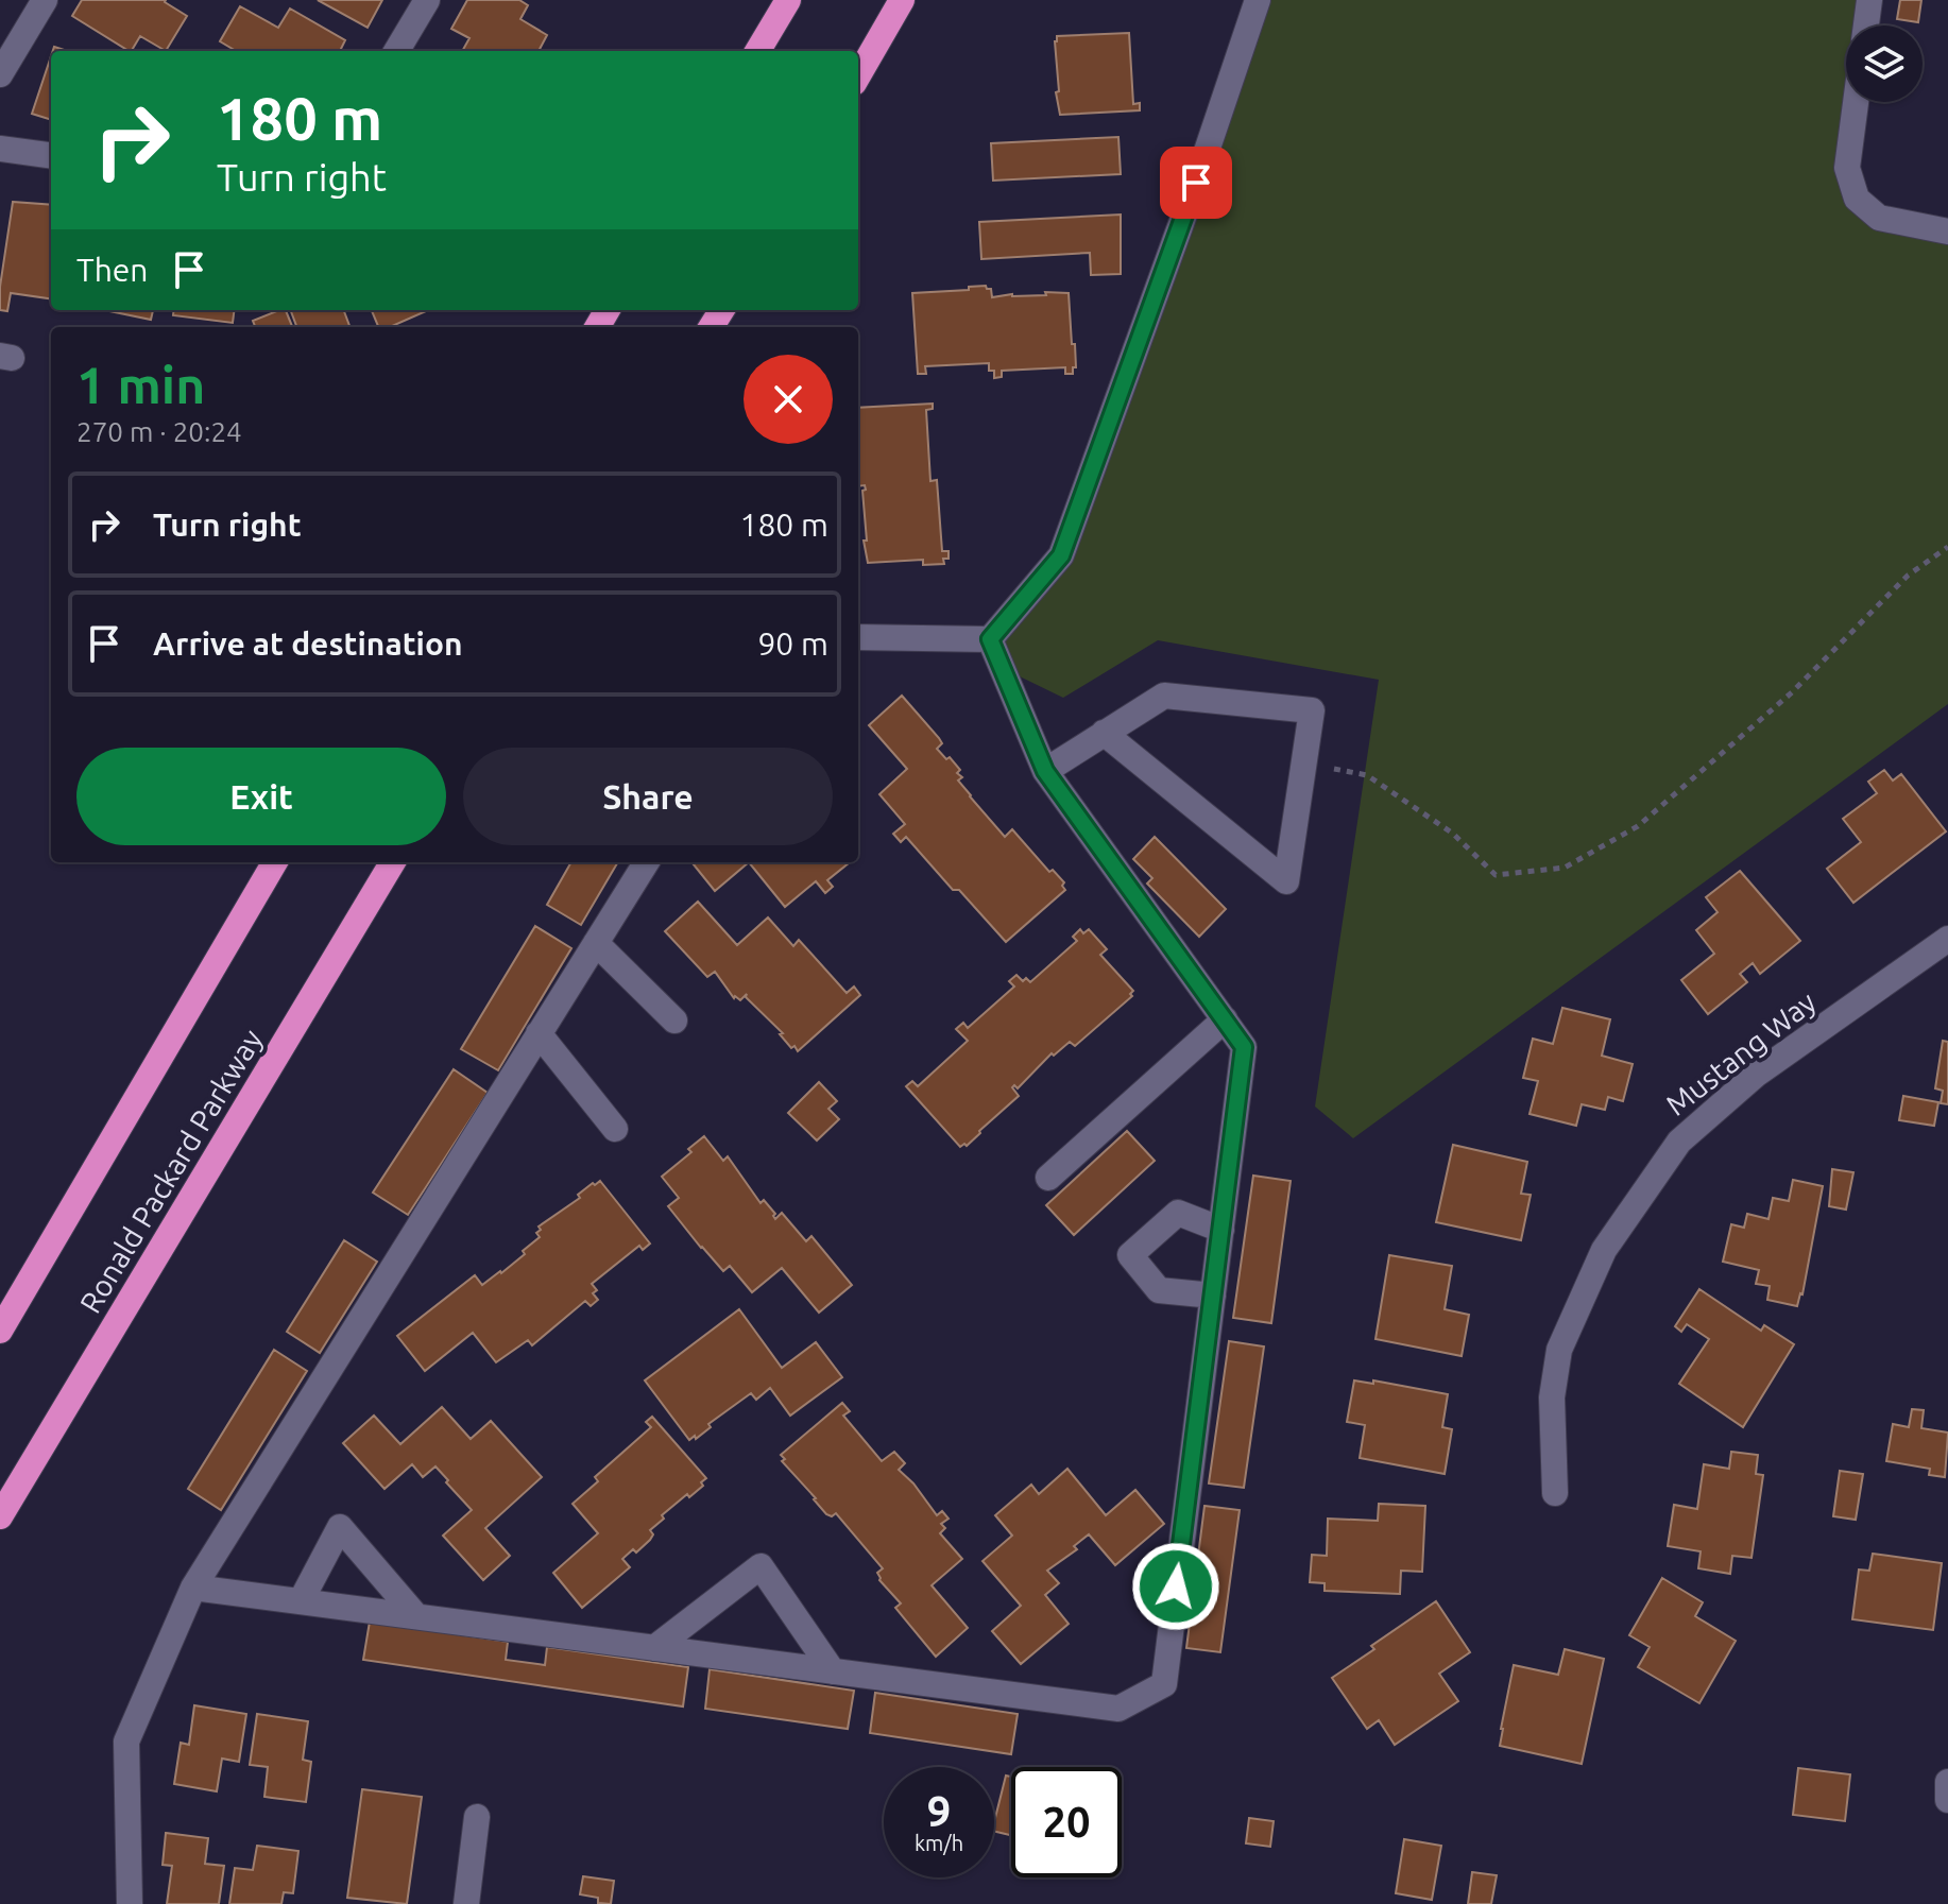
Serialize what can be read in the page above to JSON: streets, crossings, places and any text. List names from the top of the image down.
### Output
{
  "streets": {
    "highway": ["Ronald Packard Parkway"],
    "street": ["Mustang Way"]
  },
  "page": {
    "turn": ["180 m", "Turn right"],
    "then": "Then",
    "heading": ["1 min", "270 m · 20:24"],
    "list": [
      {
        "name": "Turn right",
        "value": "180 m"
      },
      {
        "name": "Arrive at destination",
        "value": "90 m"
      }
    ],
    "buttons": ["Exit", "Share"],
    "speed": "9 km/h",
    "limit": "20"
  }
}
